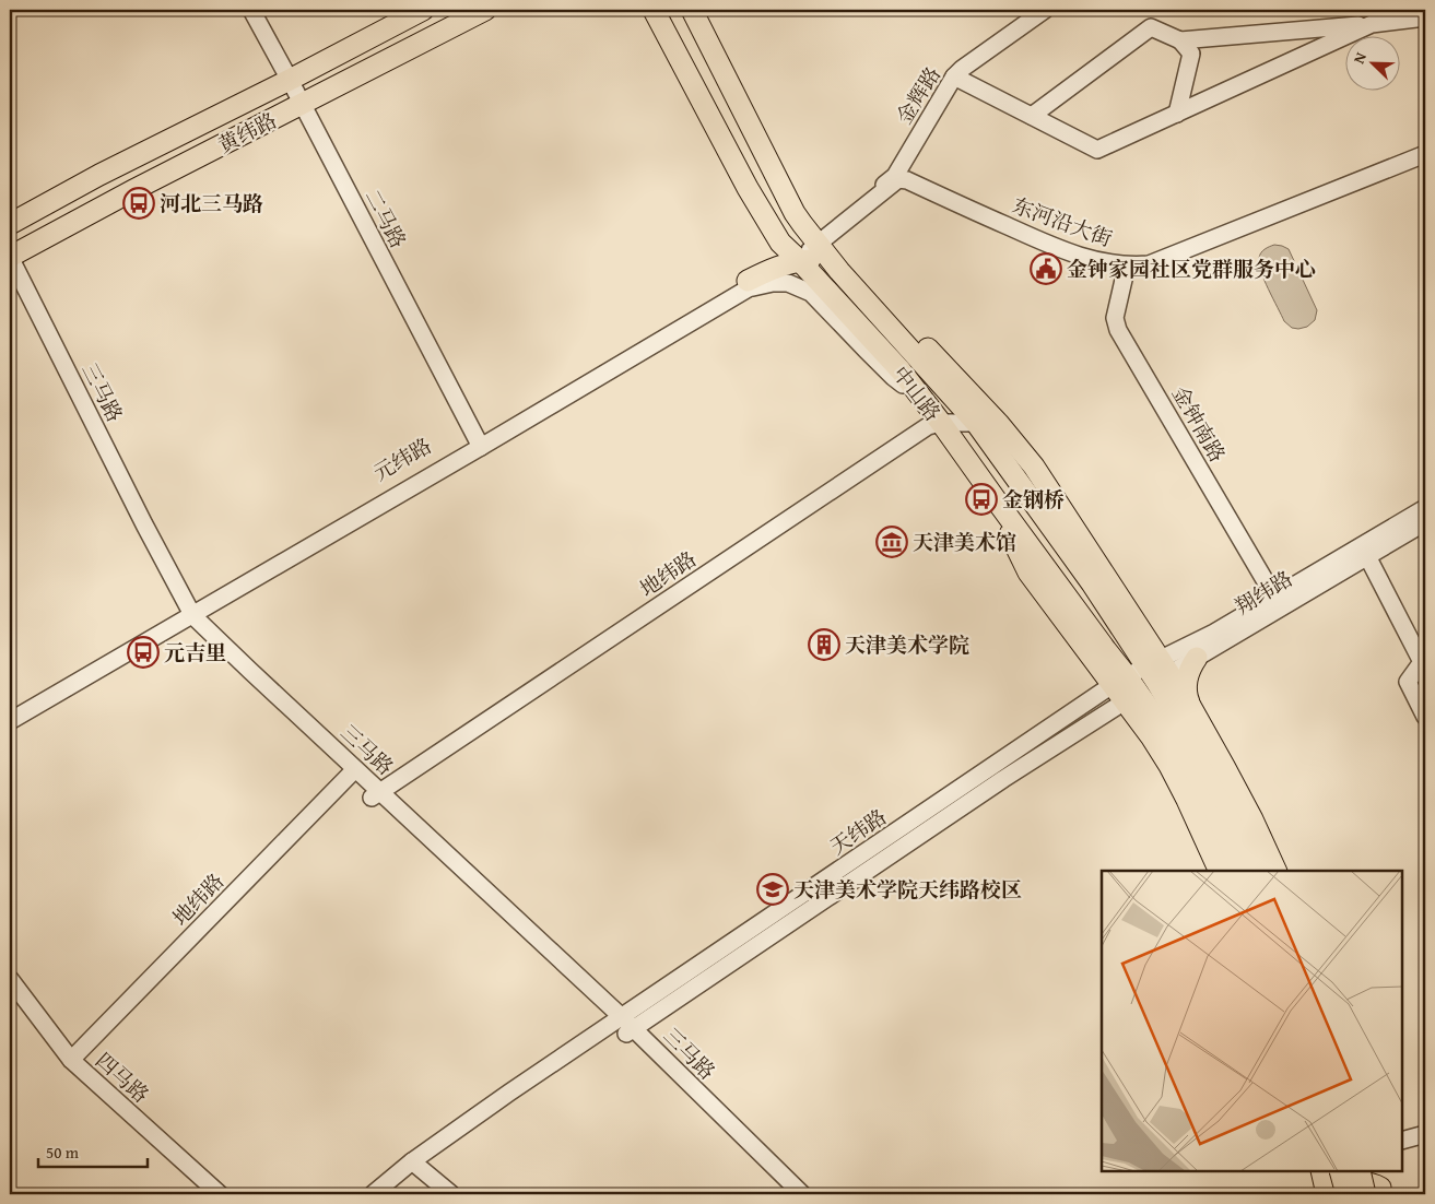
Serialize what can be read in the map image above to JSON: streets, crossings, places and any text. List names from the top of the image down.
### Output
{
  "streets": {
    "main road": ["黄纬路", "中山路"],
    "street": [
      "金辉路",
      "二马路",
      "东河沿大街",
      "三马路",
      "金钟南路",
      "元纬路",
      "地纬路",
      "翔纬路",
      "天纬路",
      "四马路"
    ]
  },
  "crossings": [
    ["金辉路", "东河沿大街"],
    ["黄纬路", "二马路"],
    ["黄纬路", "三马路"],
    ["二马路", "元纬路"],
    ["东河沿大街", "中山路"],
    ["东河沿大街", "金钟南路"],
    ["三马路", "元纬路"],
    ["三马路", "地纬路"],
    ["三马路", "天纬路"],
    ["中山路", "元纬路"],
    ["中山路", "地纬路"],
    ["中山路", "翔纬路"],
    ["中山路", "天纬路"],
    ["金钟南路", "翔纬路"],
    ["地纬路", "四马路"],
    ["翔纬路", "天纬路"]
  ],
  "places": {
    "bus stop": ["河北三马路", "金钢桥", "元吉里"],
    "public building": ["金钟家园社区党群服务中心"],
    "museum": ["天津美术馆"],
    "building": ["天津美术学院"],
    "school or university": ["天津美术学院天纬路校区"]
  },
  "scale_bar": "50 m",
  "north": "top left"
}
